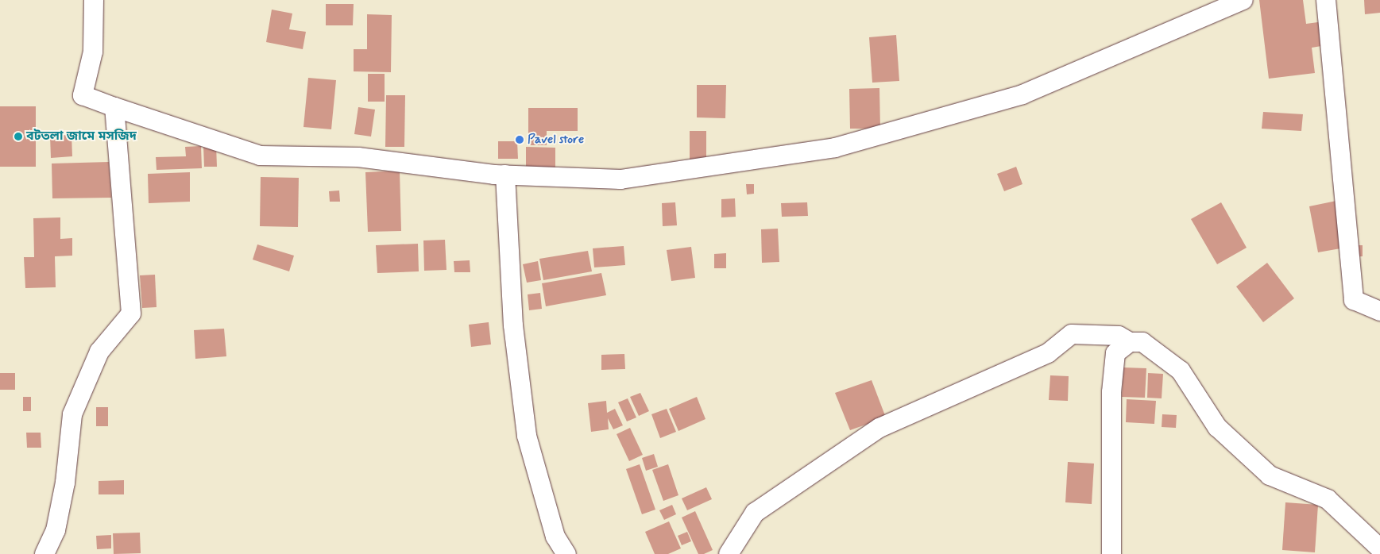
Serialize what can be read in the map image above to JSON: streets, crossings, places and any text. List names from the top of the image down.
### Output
{
  "places": ["বটতলা জামে মসজিদ", "Pavel store"]
}
